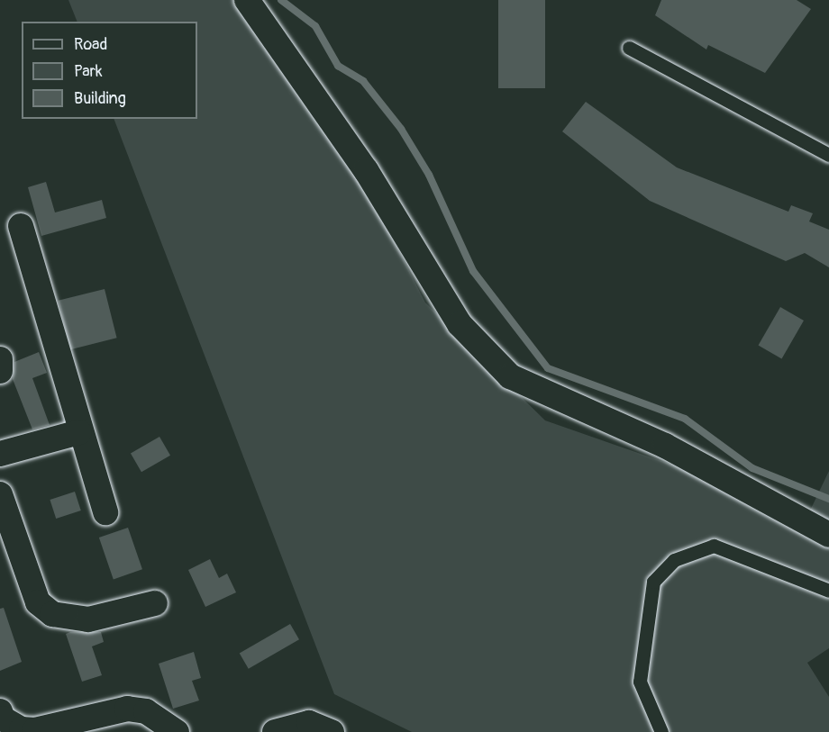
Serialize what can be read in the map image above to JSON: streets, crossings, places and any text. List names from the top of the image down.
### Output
{
  "legend": ["Road", "Park", "Building"]
}
